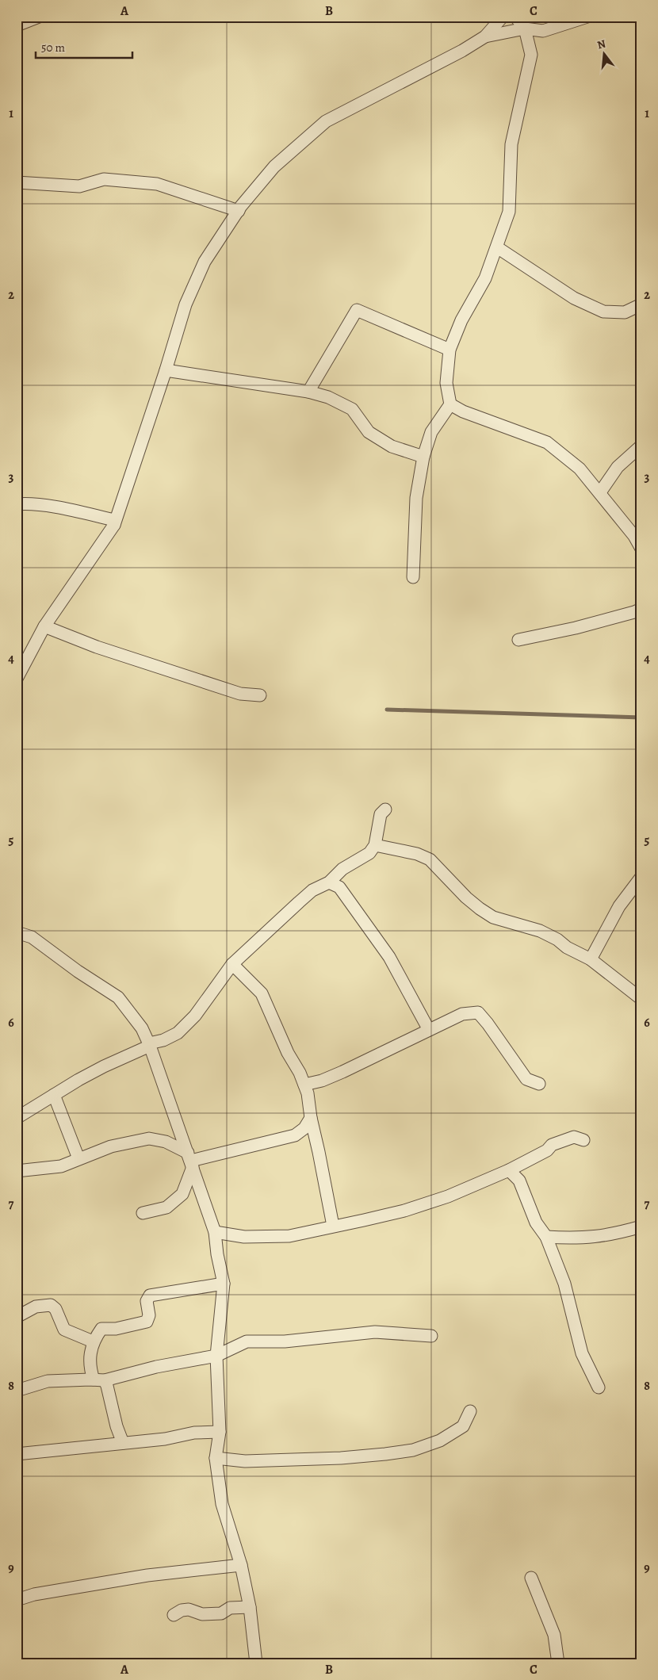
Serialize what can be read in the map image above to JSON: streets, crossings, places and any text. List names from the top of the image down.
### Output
{
  "scale_bar": "50 m",
  "north": "top",
  "grid": {
    "columns": ["A", "B", "C"],
    "rows": [
      "1",
      "2",
      "3",
      "4",
      "5",
      "6",
      "7",
      "8",
      "9"
    ]
  }
}
